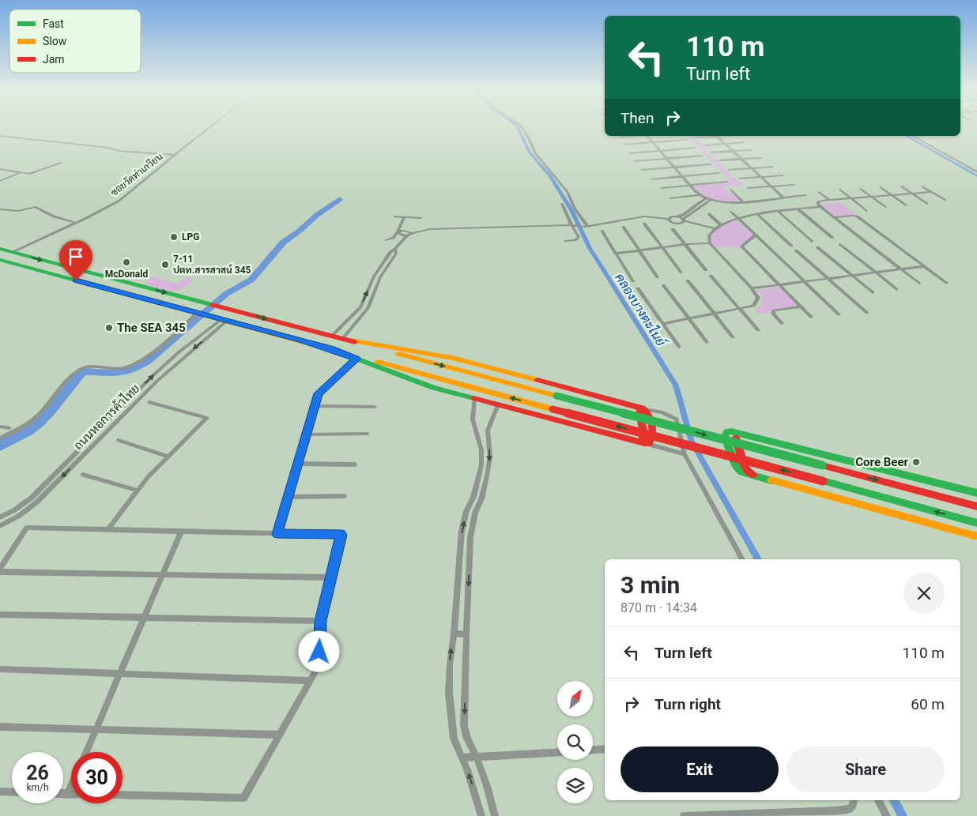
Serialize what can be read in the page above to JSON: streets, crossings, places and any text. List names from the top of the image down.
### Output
{
  "streets": {
    "street": ["ซอยวัดท่าเกวียน", "ถนนหอการค้าไทย"]
  },
  "water": ["คลองบางตะไนย์"],
  "places": [
    "LPG",
    "McDonald",
    "7-11 ปตท.สารสาสน์ 345",
    "The SEA 345",
    "Core Beer"
  ],
  "legend": ["Fast", "Slow", "Jam"],
  "north": "top right",
  "page": {
    "turn": ["110 m", "Turn left"],
    "then": "Then",
    "heading": ["3 min", "870 m · 14:34"],
    "list": [
      {
        "name": "Turn left",
        "value": "110 m"
      },
      {
        "name": "Turn right",
        "value": "60 m"
      }
    ],
    "buttons": ["Exit", "Share"],
    "speed": "26 km/h",
    "limit": "30"
  }
}
